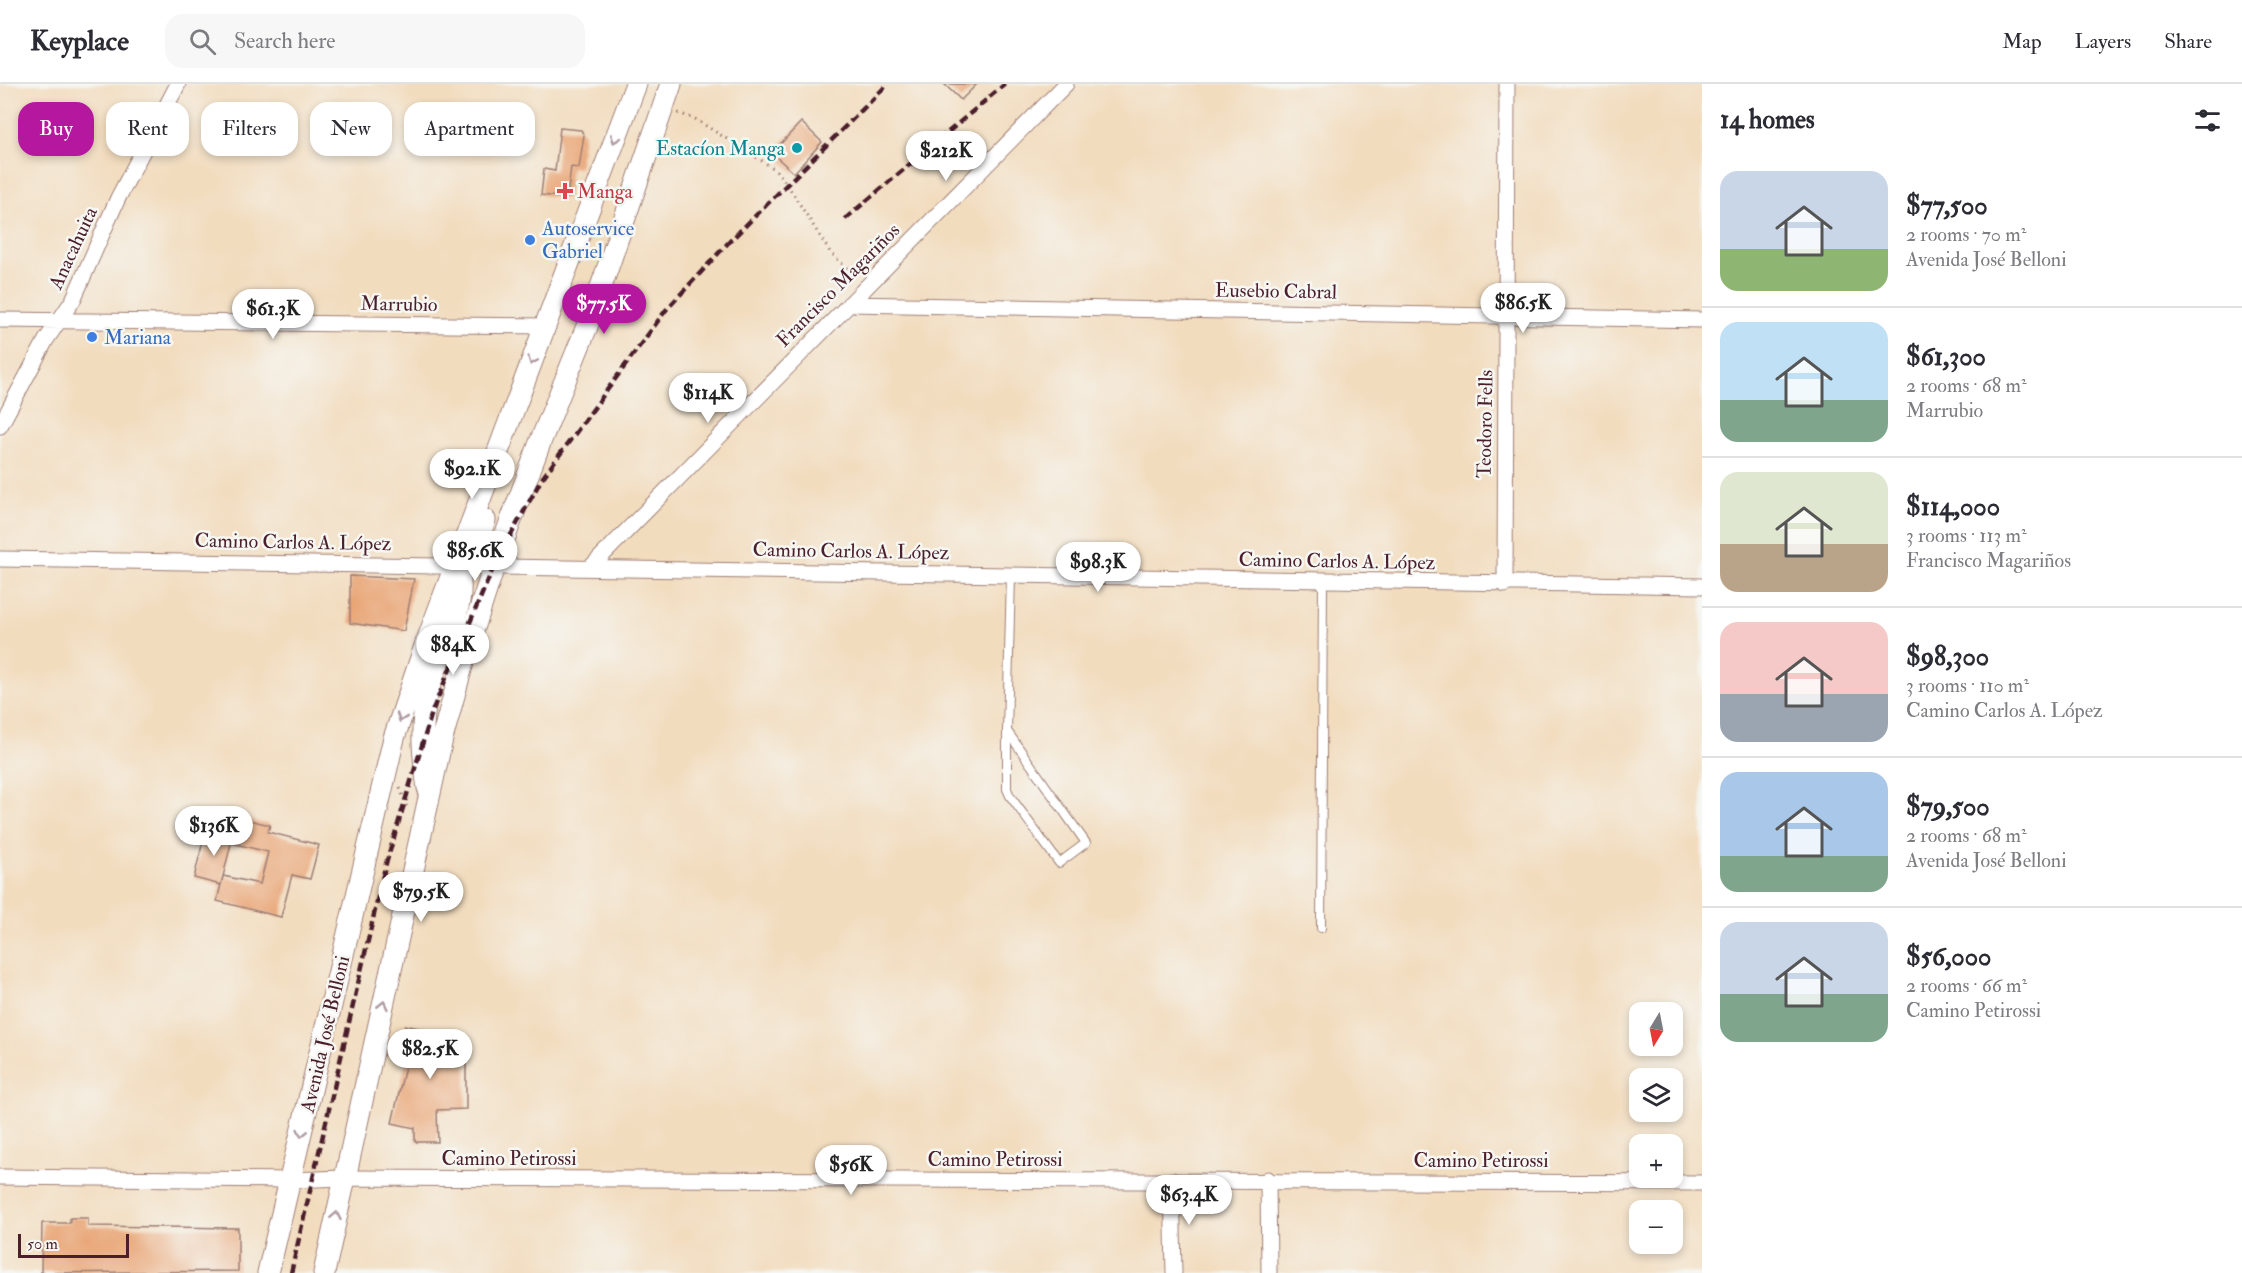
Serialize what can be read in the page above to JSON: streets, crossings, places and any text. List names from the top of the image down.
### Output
{
  "streets": {
    "main road": ["Avenida José Belloni"],
    "street": [
      "Anacahuita",
      "Francisco Magariños",
      "Eusebio Cabral",
      "Marrubio",
      "Teodoro Fells",
      "Camino Carlos A. López",
      "Camino Petirossi"
    ]
  },
  "crossings": [
    ["Anacahuita", "Marrubio"],
    ["Francisco Magariños", "Eusebio Cabral"],
    ["Francisco Magariños", "Camino Carlos A. López"],
    ["Eusebio Cabral", "Teodoro Fells"],
    ["Marrubio", "Avenida José Belloni"],
    ["Teodoro Fells", "Camino Carlos A. López"],
    ["Camino Carlos A. López", "Avenida José Belloni"],
    ["Avenida José Belloni", "Camino Petirossi"]
  ],
  "places": {
    "other": ["Estacíon Manga", "Autoservice Gabriel", "Mariana"],
    "health": ["Manga"]
  },
  "scale_bar": "50 m",
  "north": "bottom",
  "page": {
    "header": "Keyplace",
    "search": "Search here",
    "nav": ["Map", "Layers", "Share"],
    "heading": "14 homes",
    "chip": [
      "Buy",
      "Rent",
      "Filters",
      "New",
      "Apartment"
    ],
    "price": [
      "$212K",
      "$86.5K",
      "$77.5K",
      "$61.3K",
      "$114K",
      "$92.1K",
      "$85.6K",
      "$98.3K",
      "$84K",
      "$136K",
      "$79.5K",
      "$82.5K",
      "$56K",
      "$63.4K"
    ],
    "list": [
      {
        "name": "$77,500",
        "note": "2 rooms · 70 m² · Avenida José Belloni"
      },
      {
        "name": "$61,300",
        "note": "2 rooms · 68 m² · Marrubio"
      },
      {
        "name": "$114,000",
        "note": "3 rooms · 113 m² · Francisco Magariños"
      },
      {
        "name": "$98,300",
        "note": "3 rooms · 110 m² · Camino Carlos A. López"
      },
      {
        "name": "$79,500",
        "note": "2 rooms · 68 m² · Avenida José Belloni"
      },
      {
        "name": "$56,000",
        "note": "2 rooms · 66 m² · Camino Petirossi"
      }
    ],
    "map_buttons": ["+", "−"],
    "scale": "50 m"
  }
}
